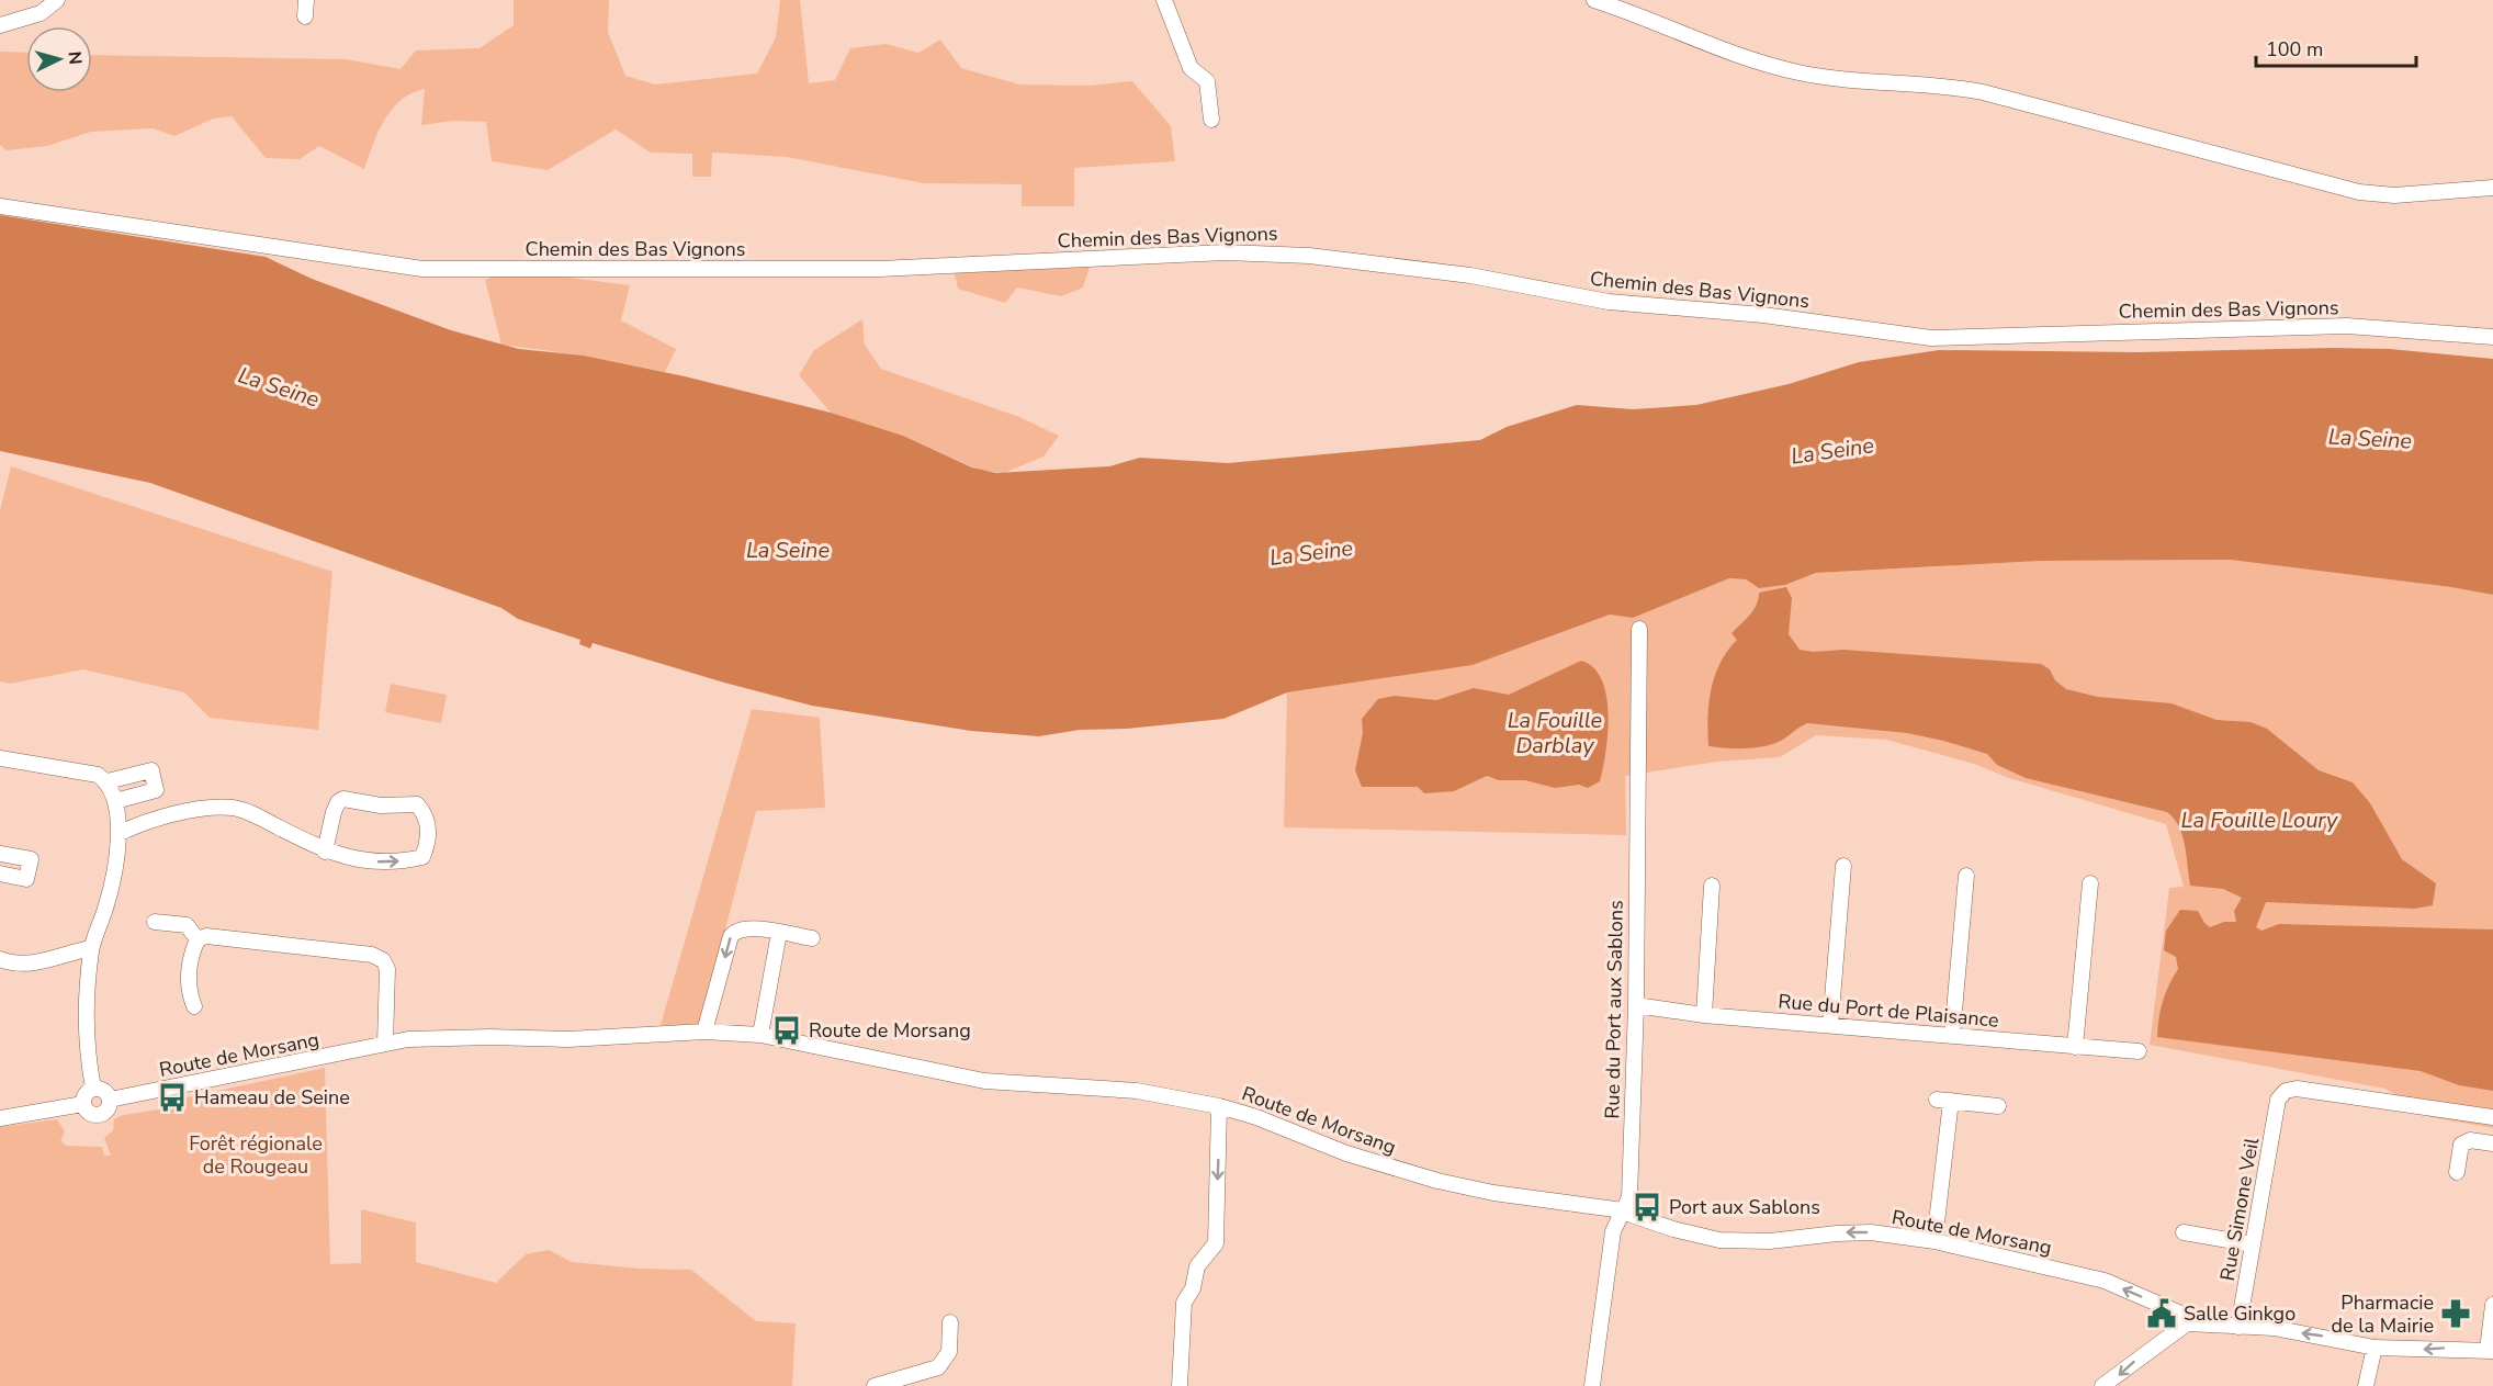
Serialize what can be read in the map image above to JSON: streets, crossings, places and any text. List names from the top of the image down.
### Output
{
  "streets": {
    "street": [
      "Chemin des Bas Vignons",
      "Rue du Port aux Sablons",
      "Rue du Port de Plaisance",
      "Route de Morsang",
      "Rue Simone Veil"
    ]
  },
  "crossings": [
    ["Rue du Port aux Sablons", "Rue du Port de Plaisance"],
    ["Rue du Port aux Sablons", "Route de Morsang"]
  ],
  "water": ["La Seine", "La Fouille Darblay", "La Fouille Loury"],
  "parks": ["Forêt régionale de Rougeau"],
  "places": {
    "bus stop": ["Route de Morsang", "Hameau de Seine", "Port aux Sablons"],
    "public building": ["Salle Ginkgo"],
    "pharmacy": ["Pharmacie de la Mairie"]
  },
  "scale_bar": "100 m",
  "north": "right"
}
